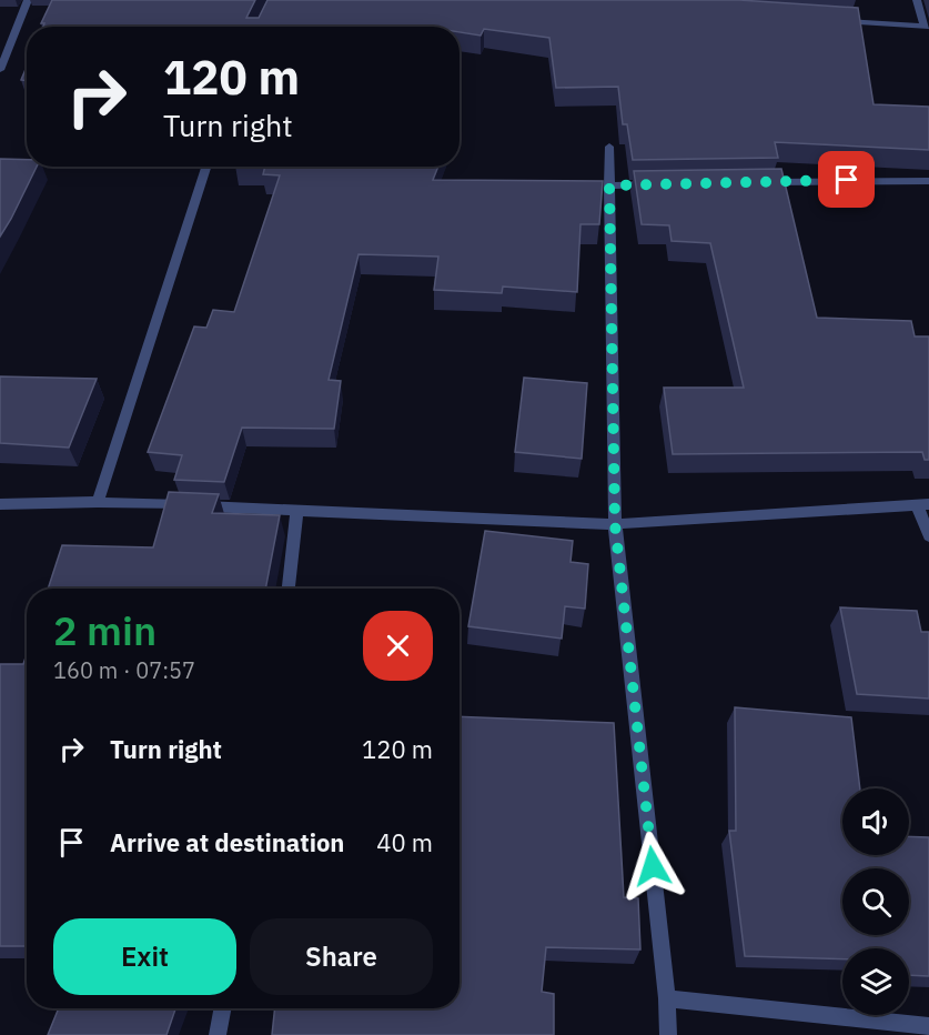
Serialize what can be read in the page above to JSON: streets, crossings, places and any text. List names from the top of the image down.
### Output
{
  "page": {
    "turn": ["120 m", "Turn right"],
    "heading": ["2 min", "160 m · 07:57"],
    "list": [
      {
        "name": "Turn right",
        "value": "120 m"
      },
      {
        "name": "Arrive at destination",
        "value": "40 m"
      }
    ],
    "buttons": ["Exit", "Share"]
  }
}
